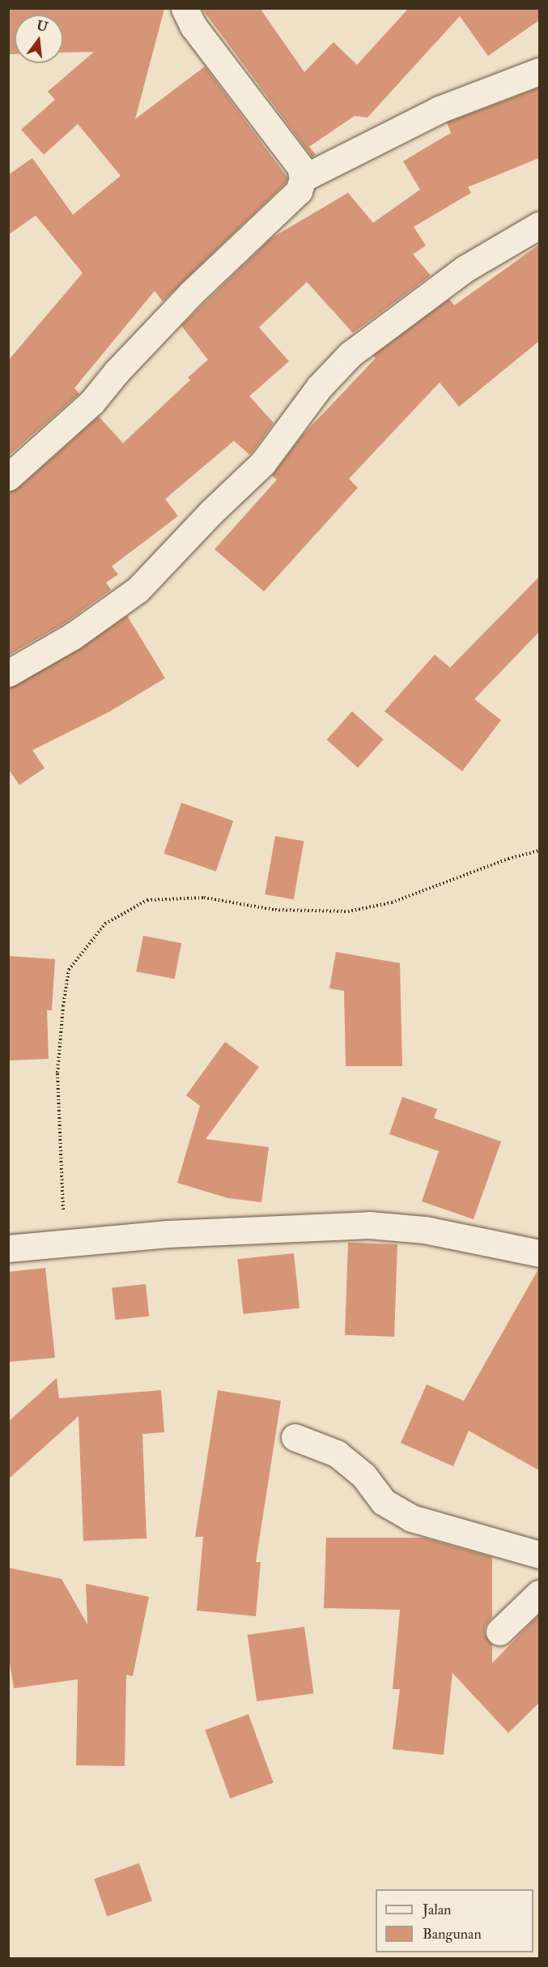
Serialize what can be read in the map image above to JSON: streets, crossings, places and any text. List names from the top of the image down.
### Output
{
  "legend": ["Jalan", "Bangunan"],
  "north": "top"
}
